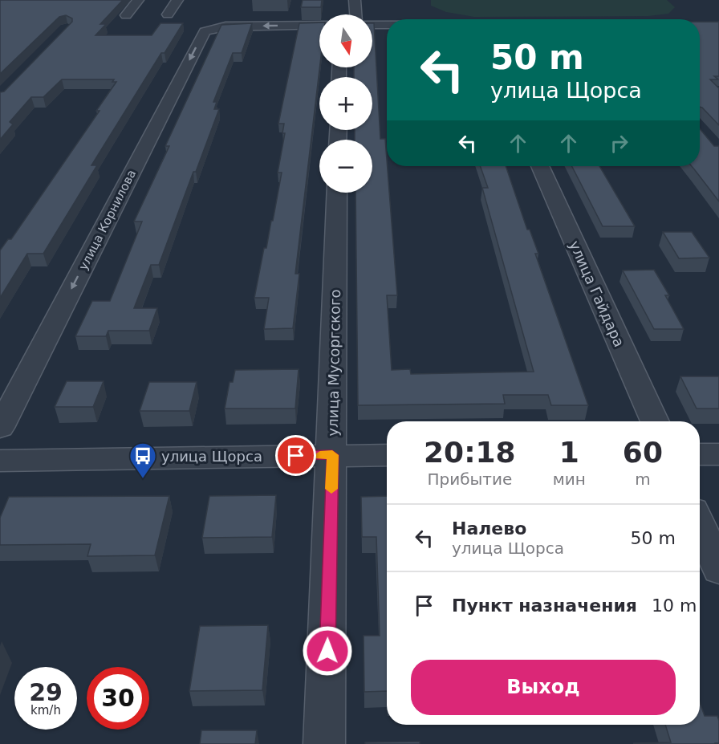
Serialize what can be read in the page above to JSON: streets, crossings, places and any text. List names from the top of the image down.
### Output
{
  "streets": {
    "street": ["улица Корнилова", "улица Гайдара", "улица Мусоргского"]
  },
  "one_way": ["улица Корнилова"],
  "places": {
    "bus stop": ["улица Щорса"]
  },
  "north": "bottom",
  "page": {
    "map_buttons": ["+", "−"],
    "turn": ["50 m", "улица Щорса"],
    "eta": [
      "20:18",
      "Прибытие",
      "1",
      "мин",
      "60",
      "m"
    ],
    "list": [
      {
        "name": "Налево",
        "note": "улица Щорса",
        "value": "50 m"
      },
      {
        "name": "Пункт назначения",
        "value": "10 m"
      }
    ],
    "buttons": "Выход",
    "speed": "29 km/h",
    "limit": "30"
  }
}
